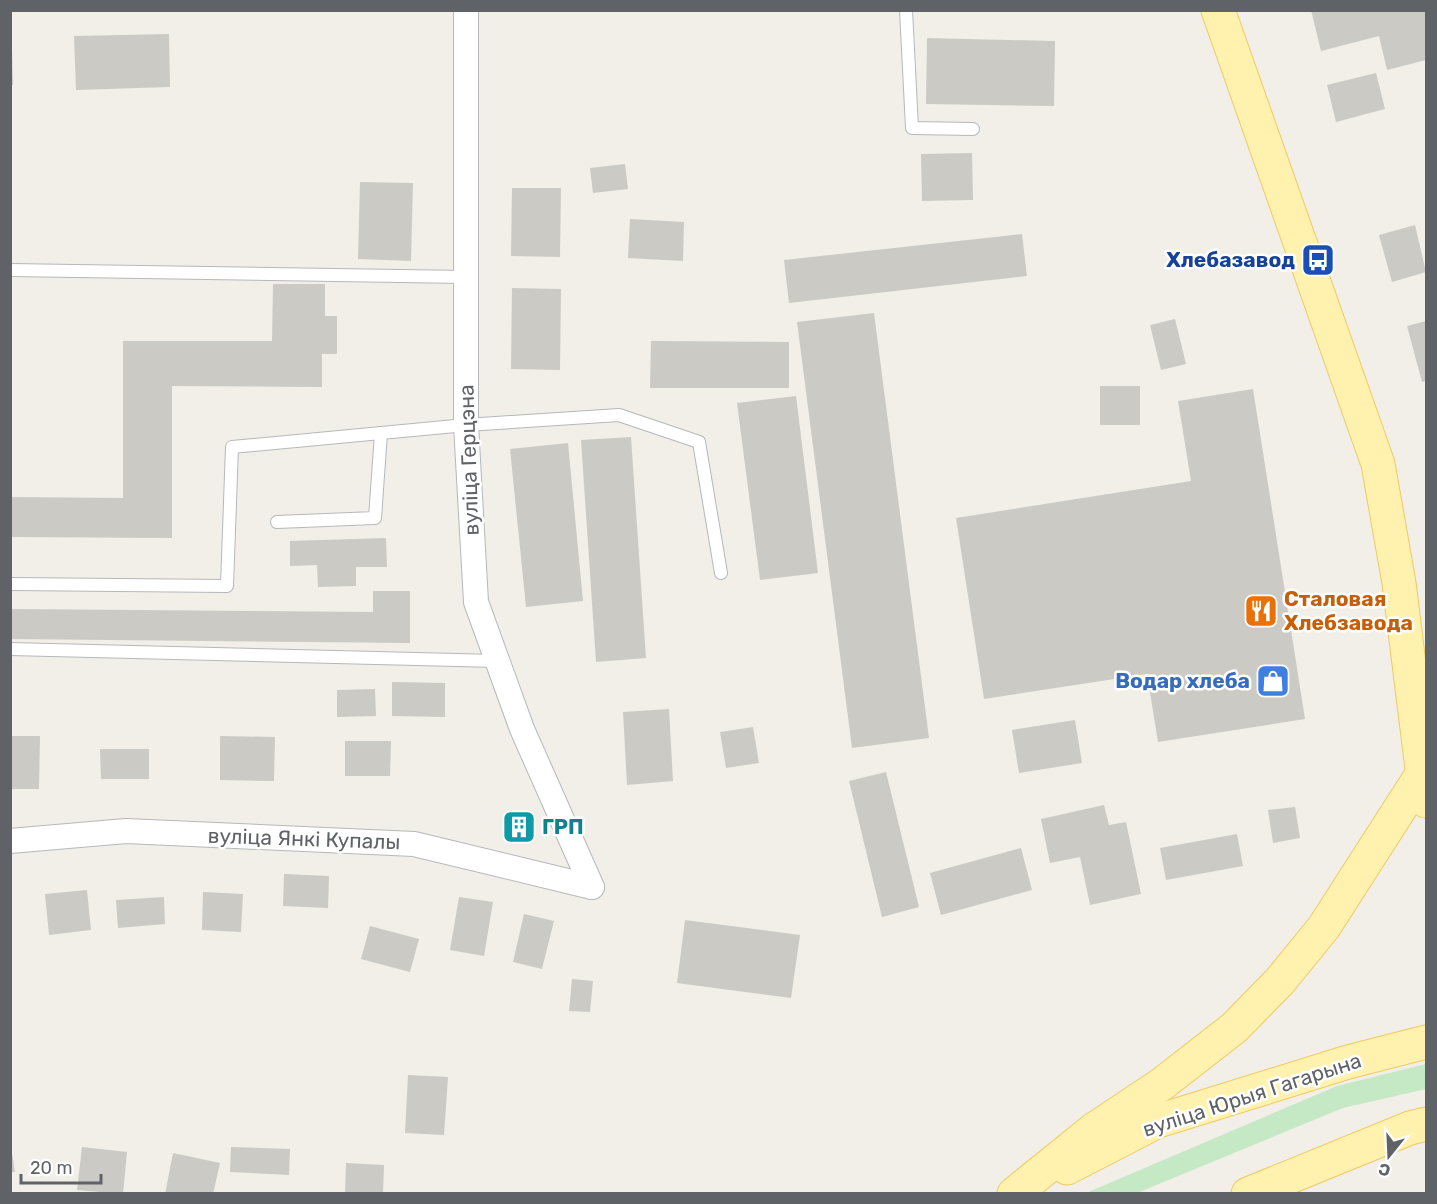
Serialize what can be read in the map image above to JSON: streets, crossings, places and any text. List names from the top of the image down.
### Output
{
  "streets": {
    "main road": ["вуліца Юрыя Гагарына"],
    "street": ["вуліца Герцэна", "вуліца Янкі Купалы"]
  },
  "crossings": [
    ["вуліца Герцэна", "вуліца Янкі Купалы"]
  ],
  "places": {
    "bus stop": ["Хлебазавод"],
    "restaurant": ["Сталовая Хлебзавода"],
    "shop": ["Водар хлеба"],
    "building": ["ГРП"]
  },
  "scale_bar": "20 m",
  "north": "bottom"
}
